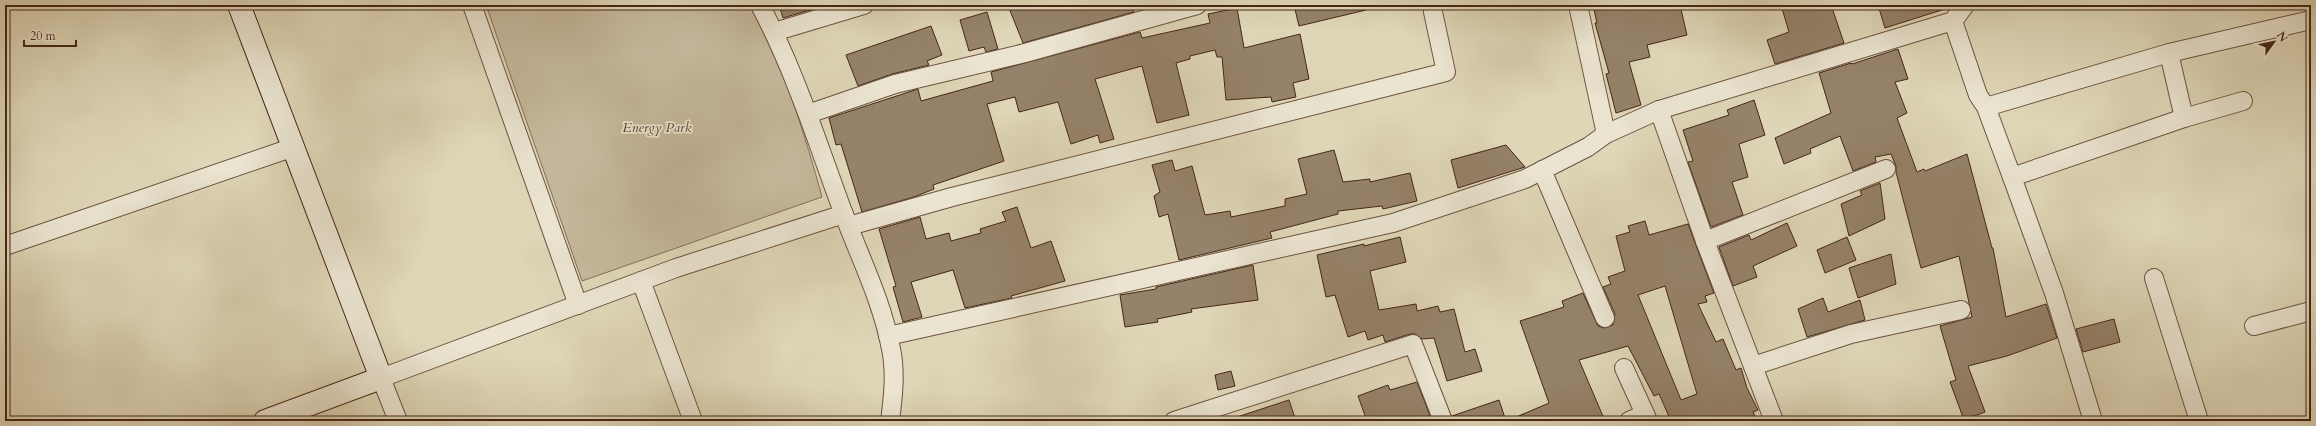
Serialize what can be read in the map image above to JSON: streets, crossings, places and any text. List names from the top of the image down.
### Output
{
  "parks": ["Energy Park"],
  "scale_bar": "20 m",
  "north": "top right"
}
